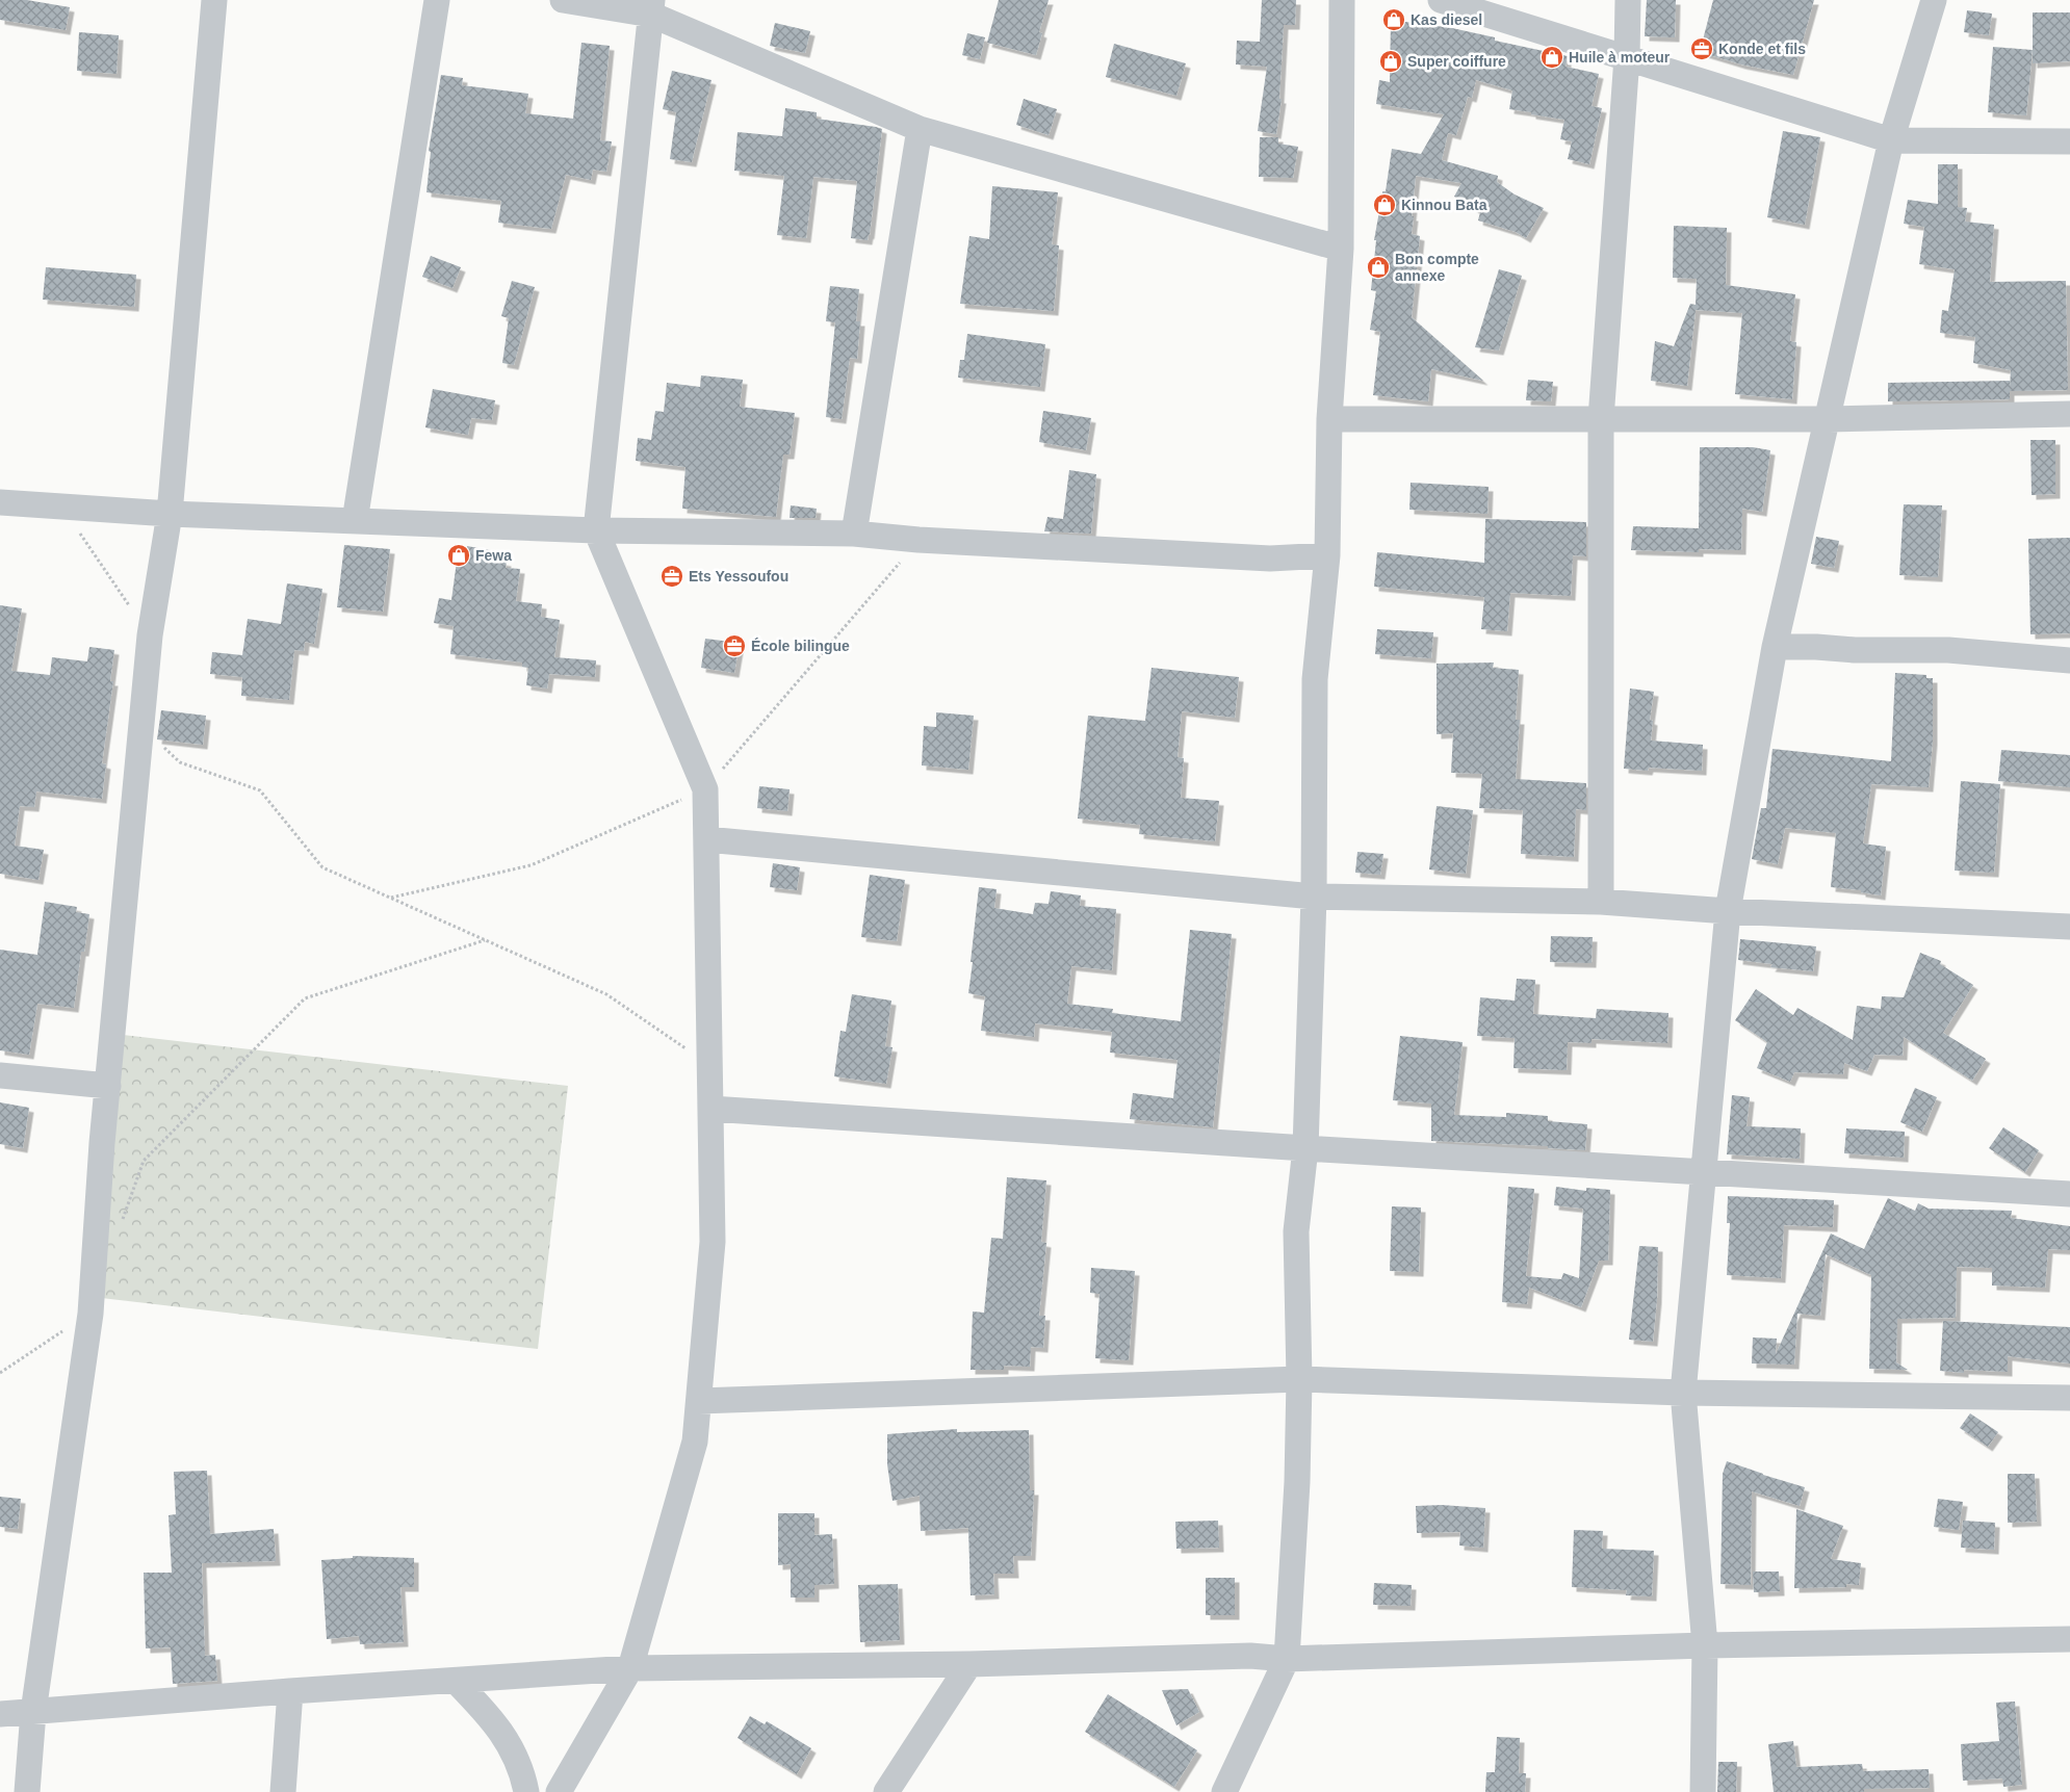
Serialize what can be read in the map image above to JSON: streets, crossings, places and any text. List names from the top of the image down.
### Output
{
  "places": {
    "shop": [
      "Kas diesel",
      "Huile à moteur",
      "Super coiffure",
      "Kinnou Bata",
      "Bon compte annexe",
      "Fewa"
    ],
    "office": ["Konde et fils", "Ets Yessoufou", "École bilingue"]
  }
}
